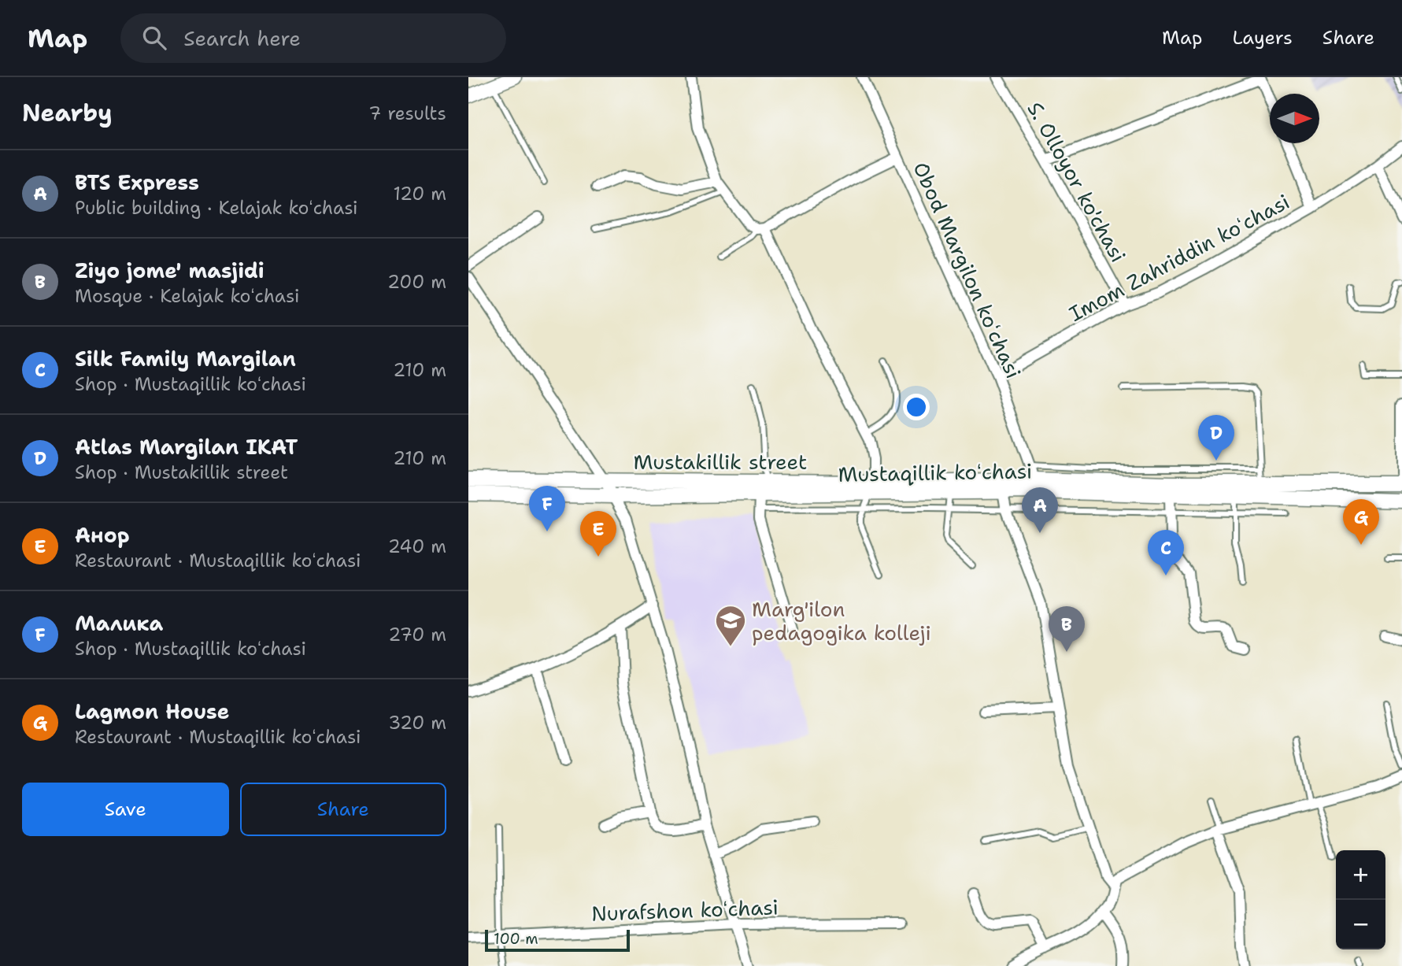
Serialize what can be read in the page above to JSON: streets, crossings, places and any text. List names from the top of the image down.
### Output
{
  "streets": {
    "main road": ["Mustakillik street", "Mustaqillik koʻchasi"],
    "street": [
      "S. Olloyor ko'chasi",
      "Imom Zahriddin koʻchasi",
      "Obod Margilon koʻchasi",
      "Nurafshon koʻchasi"
    ]
  },
  "crossings": [
    ["S. Olloyor ko'chasi", "Imom Zahriddin koʻchasi"],
    ["Imom Zahriddin koʻchasi", "Obod Margilon koʻchasi"],
    ["Obod Margilon koʻchasi", "Mustakillik street"],
    ["Obod Margilon koʻchasi", "Mustaqillik koʻchasi"],
    ["Mustakillik street", "Mustaqillik koʻchasi"]
  ],
  "places": {
    "school or university": ["Marg'ilon pedagogika kolleji"]
  },
  "scale_bar": "100 m",
  "north": "right",
  "page": {
    "header": "Map",
    "search": "Search here",
    "nav": ["Map", "Layers", "Share"],
    "heading": ["Nearby", "7 results"],
    "list": [
      {
        "mark": "A",
        "name": "BTS Express",
        "note": "Public building · Kelajak koʻchasi",
        "value": "120 m"
      },
      {
        "mark": "B",
        "name": "Ziyo jome' masjidi",
        "note": "Mosque · Kelajak koʻchasi",
        "value": "200 m"
      },
      {
        "mark": "C",
        "name": "Silk Family Margilan",
        "note": "Shop · Mustaqillik koʻchasi",
        "value": "210 m"
      },
      {
        "mark": "D",
        "name": "Atlas Margilan IKAT",
        "note": "Shop · Mustakillik street",
        "value": "210 m"
      },
      {
        "mark": "E",
        "name": "Анор",
        "note": "Restaurant · Mustaqillik koʻchasi",
        "value": "240 m"
      },
      {
        "mark": "F",
        "name": "Малика",
        "note": "Shop · Mustaqillik koʻchasi",
        "value": "270 m"
      },
      {
        "mark": "G",
        "name": "Lagmon House",
        "note": "Restaurant · Mustaqillik koʻchasi",
        "value": "320 m"
      }
    ],
    "pins": [
      "D",
      "F",
      "A",
      "G",
      "E",
      "C",
      "B"
    ],
    "buttons": ["Save", "Share"],
    "map_buttons": ["+", "−"],
    "scale": "100 m"
  }
}
